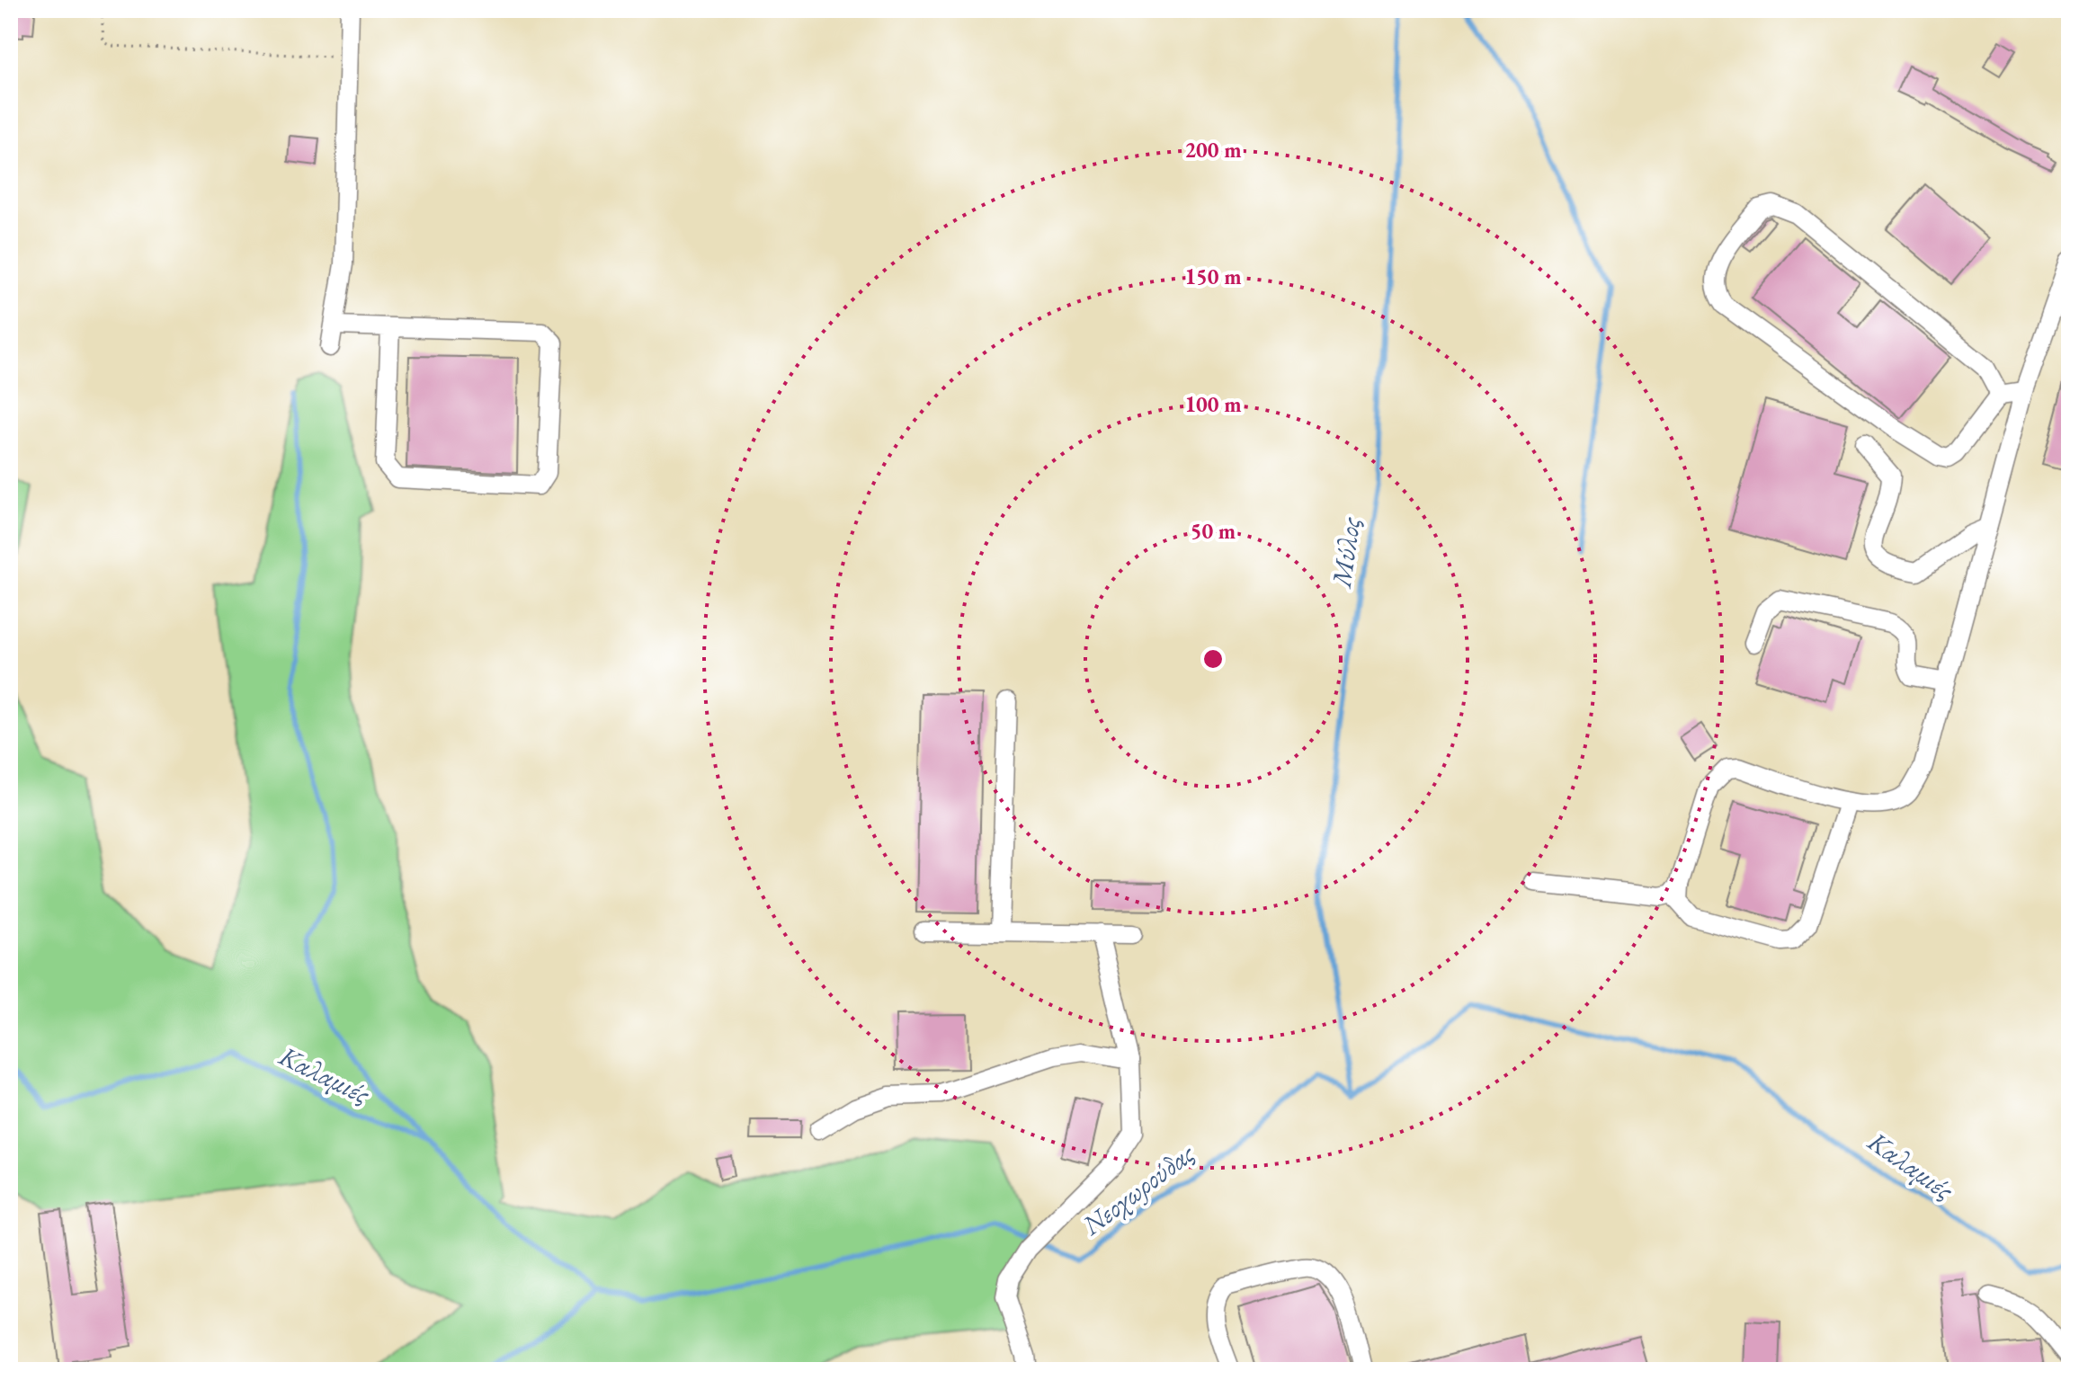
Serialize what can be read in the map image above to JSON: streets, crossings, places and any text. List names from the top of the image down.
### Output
{
  "water": ["Μύλος", "Καλαμιές", "Νεοχωρούδας"],
  "rings": [
    "200 m",
    "150 m",
    "100 m",
    "50 m"
  ]
}
